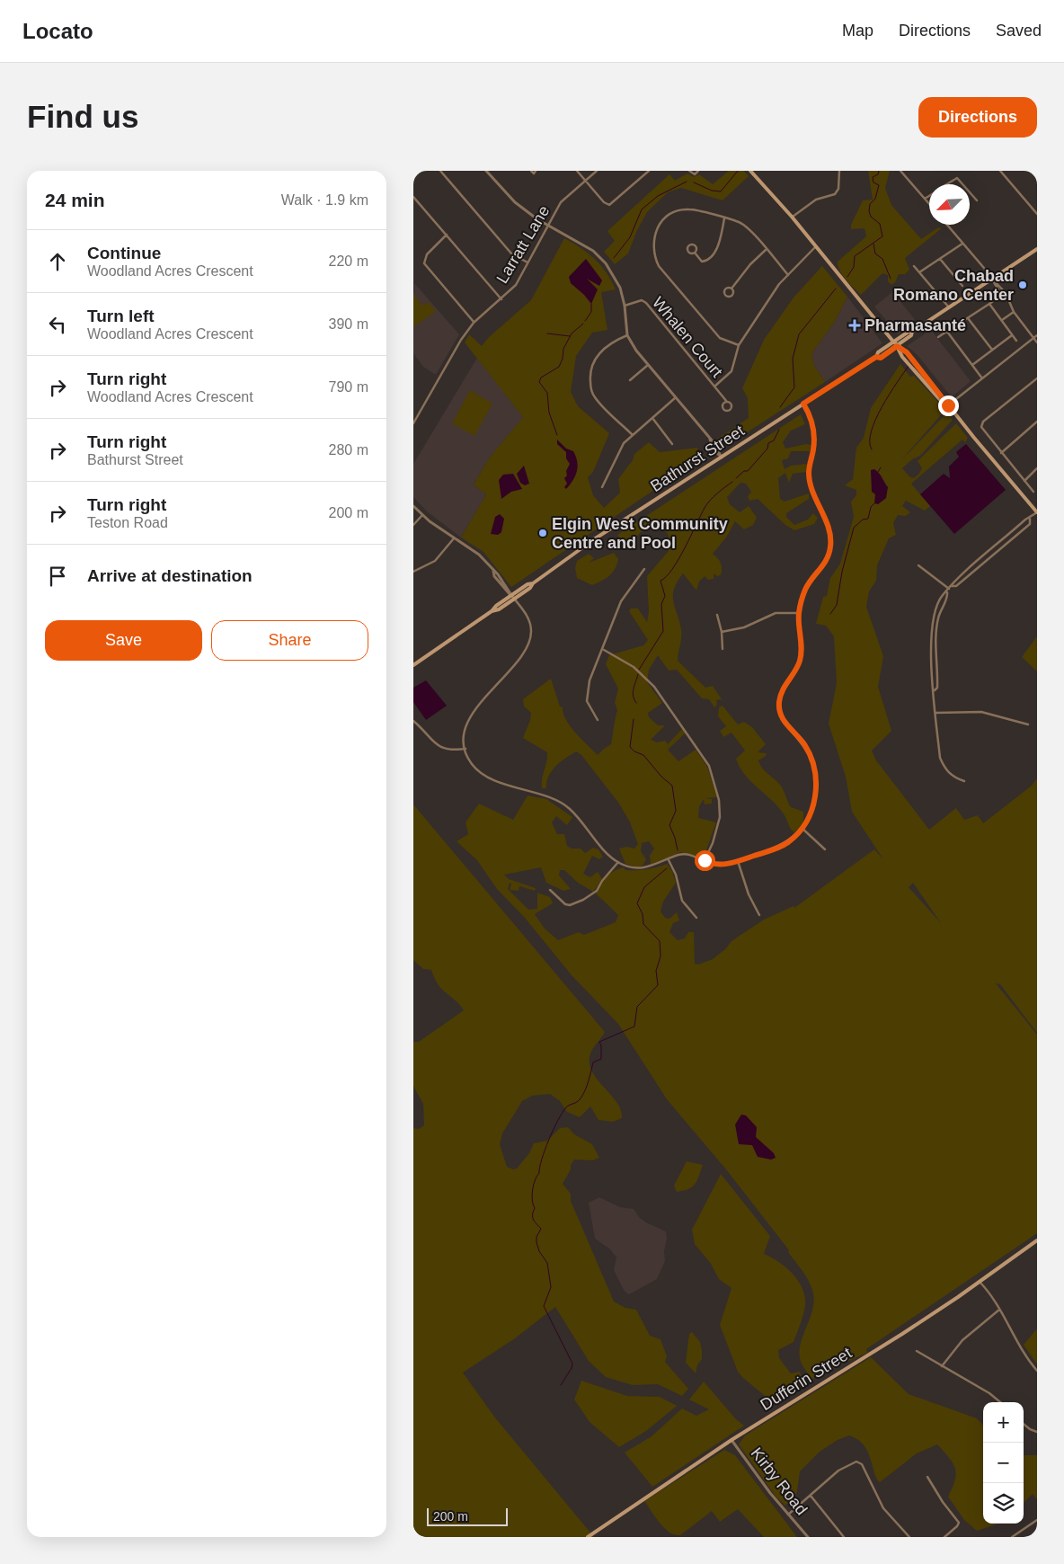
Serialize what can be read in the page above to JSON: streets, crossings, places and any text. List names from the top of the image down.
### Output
{
  "streets": {
    "main road": ["Bathurst Street", "Dufferin Street"],
    "street": ["Larratt Lane", "Whalen Court", "Kirby Road"]
  },
  "crossings": [
    ["Dufferin Street", "Kirby Road"]
  ],
  "places": {
    "other": ["Chabad Romano Center", "Elgin West Community Centre and Pool"],
    "health": ["Pharmasanté"]
  },
  "scale_bar": "200 m",
  "north": "bottom left",
  "page": {
    "header": "Locato",
    "nav": ["Map", "Directions", "Saved"],
    "buttons": [
      "Directions",
      ["Save", "Share"]
    ],
    "title": "Find us",
    "heading": ["24 min", "Walk · 1.9 km"],
    "list": [
      ["Continue", "Woodland Acres Crescent", "220 m"],
      ["Turn left", "Woodland Acres Crescent", "390 m"],
      ["Turn right", "Woodland Acres Crescent", "790 m"],
      ["Turn right", "Bathurst Street", "280 m"],
      ["Turn right", "Teston Road", "200 m"],
      "Arrive at destination"
    ],
    "map_buttons": ["+", "−"],
    "scale": "200 m"
  }
}
